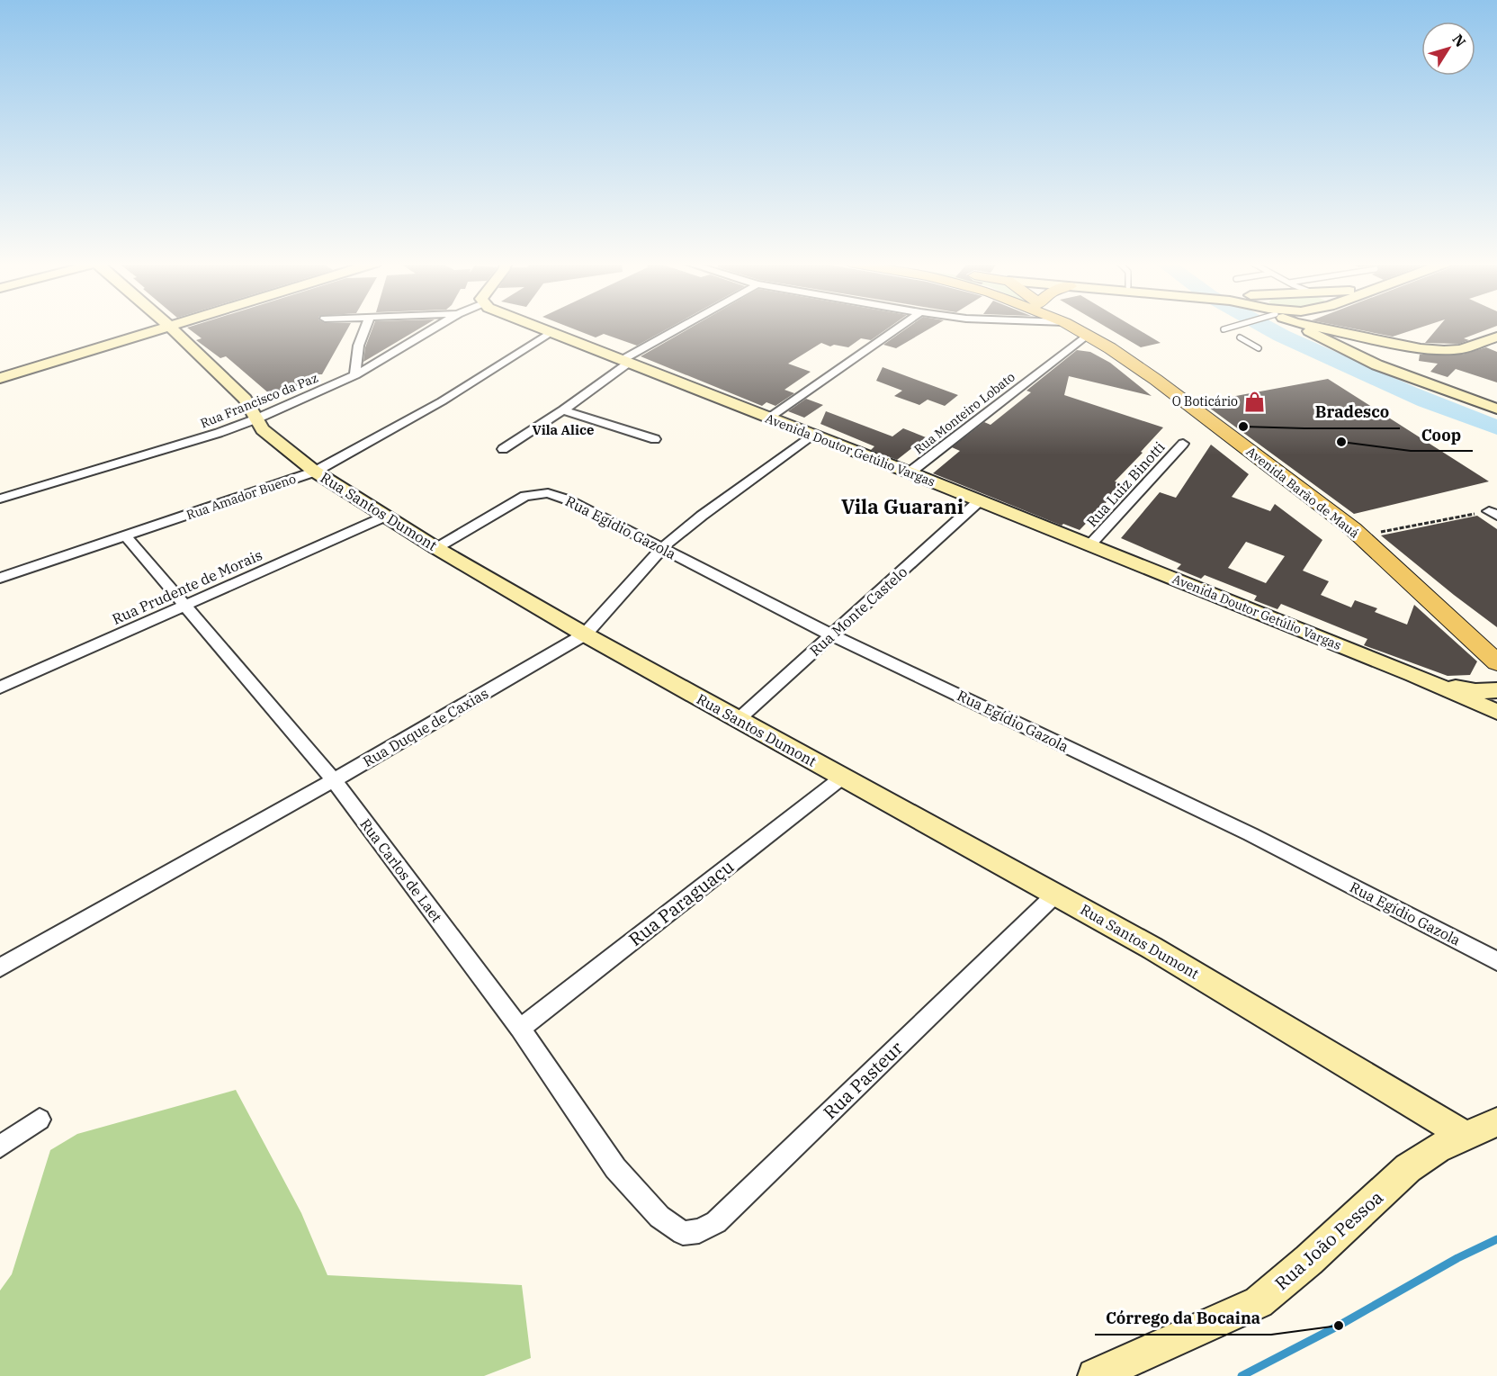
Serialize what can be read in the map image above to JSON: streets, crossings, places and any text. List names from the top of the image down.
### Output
{
  "streets": {
    "main road": ["Avenida Barão de Mauá"],
    "street": [
      "Rua Francisco da Paz",
      "Rua Monteiro Lobato",
      "Avenida Doutor Getúlio Vargas",
      "Rua Luiz Binotti",
      "Rua Amador Bueno",
      "Rua Santos Dumont",
      "Rua Egídio Gazola",
      "Rua Prudente de Morais",
      "Rua Monte Castelo",
      "Rua Duque de Caxias",
      "Rua Carlos de Laet",
      "Rua Paraguaçu",
      "Rua Pasteur",
      "Rua João Pessoa"
    ]
  },
  "crossings": [
    ["Rua Francisco da Paz", "Rua Santos Dumont"],
    ["Rua Monteiro Lobato", "Avenida Doutor Getúlio Vargas"],
    ["Rua Monteiro Lobato", "Avenida Barão de Mauá"],
    ["Avenida Doutor Getúlio Vargas", "Rua Luiz Binotti"],
    ["Avenida Doutor Getúlio Vargas", "Rua Amador Bueno"],
    ["Avenida Doutor Getúlio Vargas", "Rua Monte Castelo"],
    ["Avenida Doutor Getúlio Vargas", "Rua Duque de Caxias"],
    ["Rua Amador Bueno", "Rua Santos Dumont"],
    ["Rua Amador Bueno", "Rua Carlos de Laet"],
    ["Rua Santos Dumont", "Rua Egídio Gazola"],
    ["Rua Santos Dumont", "Rua Prudente de Morais"],
    ["Rua Santos Dumont", "Rua Monte Castelo"],
    ["Rua Santos Dumont", "Rua Duque de Caxias"],
    ["Rua Santos Dumont", "Rua Paraguaçu"],
    ["Rua Santos Dumont", "Rua Pasteur"],
    ["Rua Santos Dumont", "Rua João Pessoa"],
    ["Rua Egídio Gazola", "Rua Monte Castelo"],
    ["Rua Egídio Gazola", "Rua Duque de Caxias"],
    ["Rua Prudente de Morais", "Rua Carlos de Laet"],
    ["Rua Duque de Caxias", "Rua Carlos de Laet"],
    ["Rua Carlos de Laet", "Rua Paraguaçu"],
    ["Rua Carlos de Laet", "Rua Pasteur"]
  ],
  "districts": ["Vila Alice", "Vila Guarani"],
  "places": {
    "shop": ["O Boticário"],
    "other": ["Bradesco", "Coop", "Córrego da Bocaina"]
  },
  "north": "top right"
}
